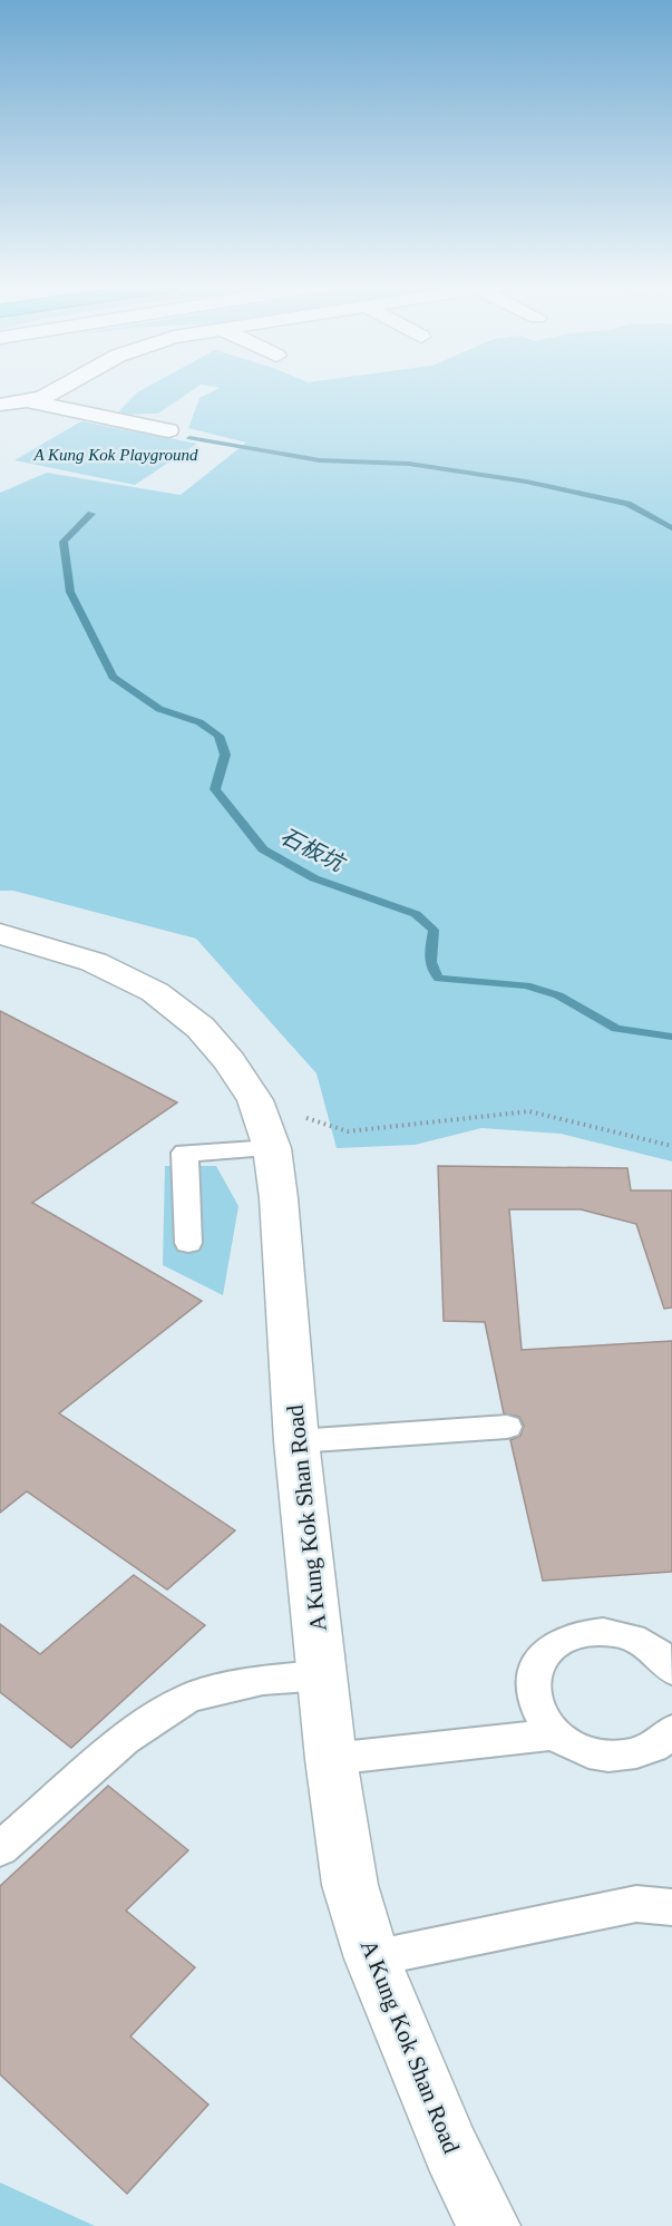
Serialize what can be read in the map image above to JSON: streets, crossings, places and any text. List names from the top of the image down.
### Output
{
  "streets": {
    "street": ["A Kung Kok Shan Road"]
  },
  "water": ["石板坑"],
  "parks": ["A Kung Kok Playground"]
}
